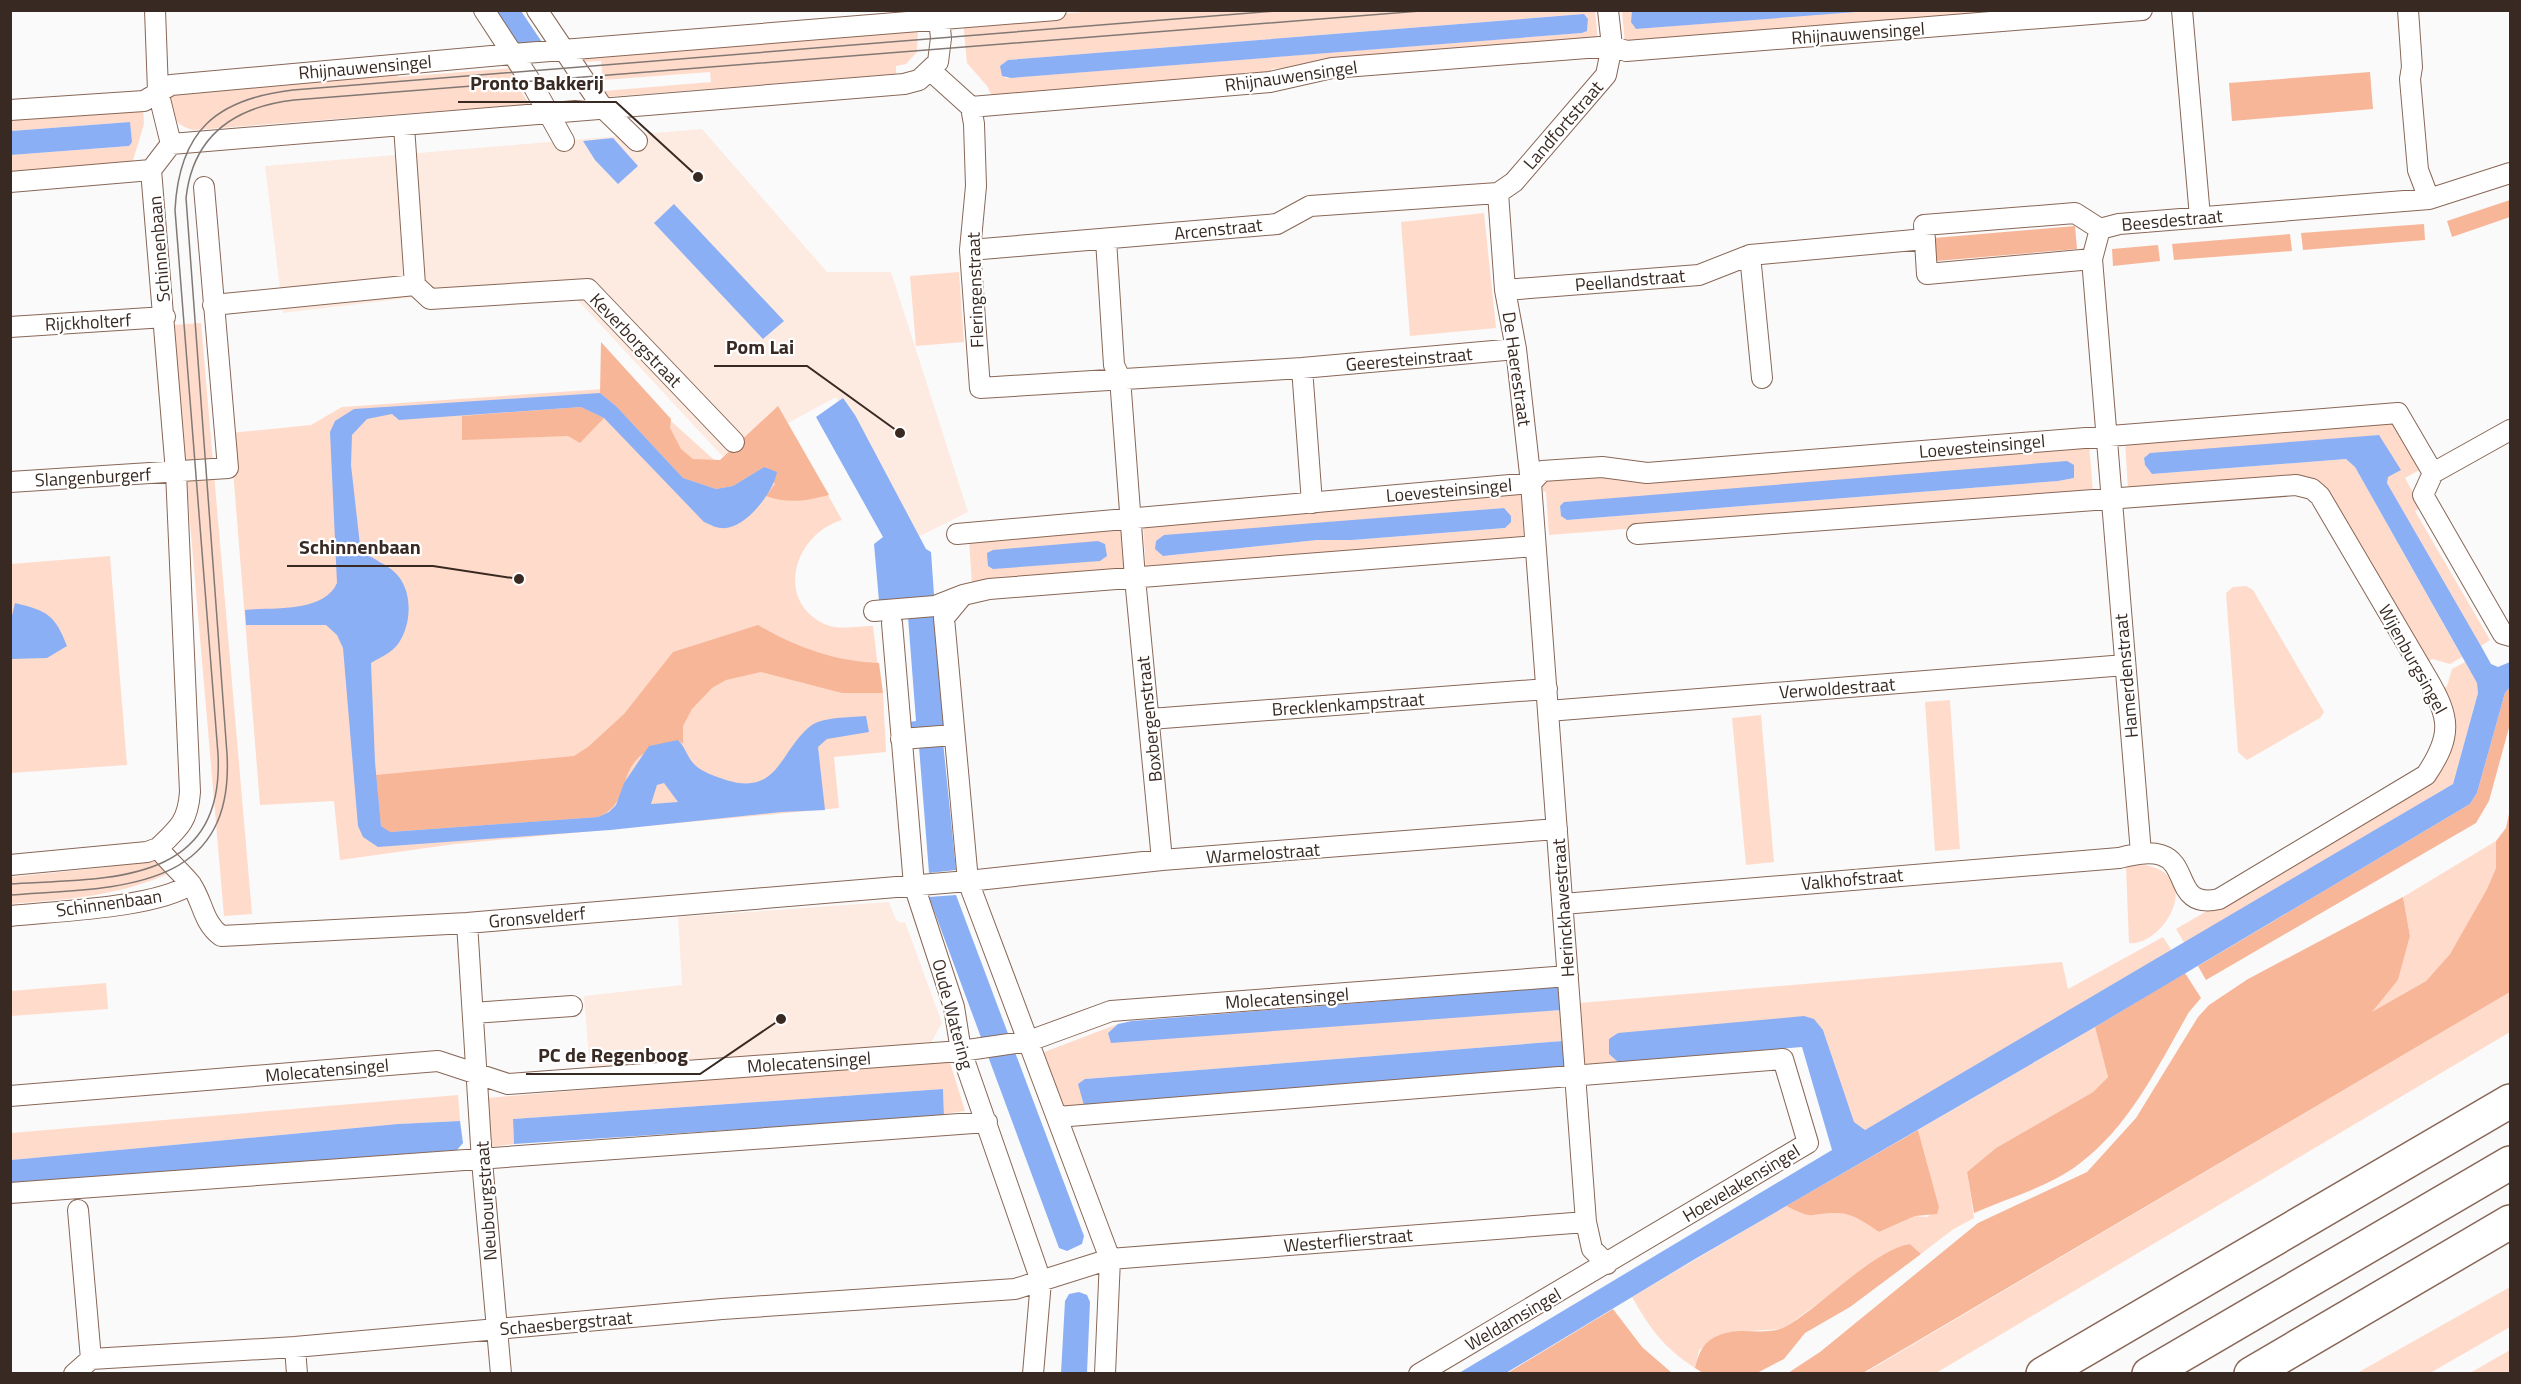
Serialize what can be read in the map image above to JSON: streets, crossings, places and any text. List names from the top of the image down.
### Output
{
  "streets": {
    "street": [
      "Rhijnauwensingel",
      "Landfortstraat",
      "Beesdestraat",
      "Arcenstraat",
      "Schinnenbaan",
      "Peellandstraat",
      "Fleringenstraat",
      "Rijckholterf",
      "Keverborgstraat",
      "Geeresteinstraat",
      "De Haerestraat",
      "Loevesteinsingel",
      "Slangenburgerf",
      "Wijenburgsingel",
      "Hamerdenstraat",
      "Verwoldestraat",
      "Brecklenkampstraat",
      "Boxbergenstraat",
      "Warmelostraat",
      "Valkhofstraat",
      "Herinckhavestraat",
      "Gronsvelderf",
      "Molecatensingel",
      "Oude Watering",
      "Hoevelakensingel",
      "Neubourgstraat",
      "Westerflierstraat",
      "Weldamsingel",
      "Schaesbergstraat"
    ]
  },
  "crossings": [
    ["Rhijnauwensingel", "Landfortstraat"],
    ["Rhijnauwensingel", "Fleringenstraat"],
    ["Landfortstraat", "Arcenstraat"],
    ["Landfortstraat", "De Haerestraat"],
    ["Beesdestraat", "Loevesteinsingel"],
    ["Beesdestraat", "Wijenburgsingel"],
    ["Beesdestraat", "Hamerdenstraat"],
    ["Arcenstraat", "Fleringenstraat"],
    ["Arcenstraat", "De Haerestraat"],
    ["Schinnenbaan", "Rijckholterf"],
    ["Schinnenbaan", "Slangenburgerf"],
    ["Schinnenbaan", "Gronsvelderf"],
    ["Peellandstraat", "De Haerestraat"],
    ["Fleringenstraat", "Geeresteinstraat"],
    ["Geeresteinstraat", "De Haerestraat"],
    ["De Haerestraat", "Loevesteinsingel"],
    ["De Haerestraat", "Herinckhavestraat"],
    ["Loevesteinsingel", "Boxbergenstraat"],
    ["Wijenburgsingel", "Hamerdenstraat"],
    ["Wijenburgsingel", "Valkhofstraat"],
    ["Hamerdenstraat", "Verwoldestraat"],
    ["Hamerdenstraat", "Valkhofstraat"],
    ["Verwoldestraat", "Herinckhavestraat"],
    ["Brecklenkampstraat", "Boxbergenstraat"],
    ["Brecklenkampstraat", "Herinckhavestraat"],
    ["Boxbergenstraat", "Warmelostraat"],
    ["Warmelostraat", "Herinckhavestraat"],
    ["Warmelostraat", "Gronsvelderf"],
    ["Valkhofstraat", "Herinckhavestraat"],
    ["Herinckhavestraat", "Molecatensingel"],
    ["Herinckhavestraat", "Hoevelakensingel"],
    ["Herinckhavestraat", "Westerflierstraat"],
    ["Herinckhavestraat", "Weldamsingel"],
    ["Gronsvelderf", "Oude Watering"],
    ["Gronsvelderf", "Neubourgstraat"],
    ["Molecatensingel", "Oude Watering"],
    ["Molecatensingel", "Neubourgstraat"],
    ["Oude Watering", "Schaesbergstraat"],
    ["Hoevelakensingel", "Weldamsingel"],
    ["Neubourgstraat", "Schaesbergstraat"]
  ],
  "places": [
    "Pronto Bakkerij",
    "Pom Lai",
    "Schinnenbaan",
    "PC de Regenboog"
  ]
}
